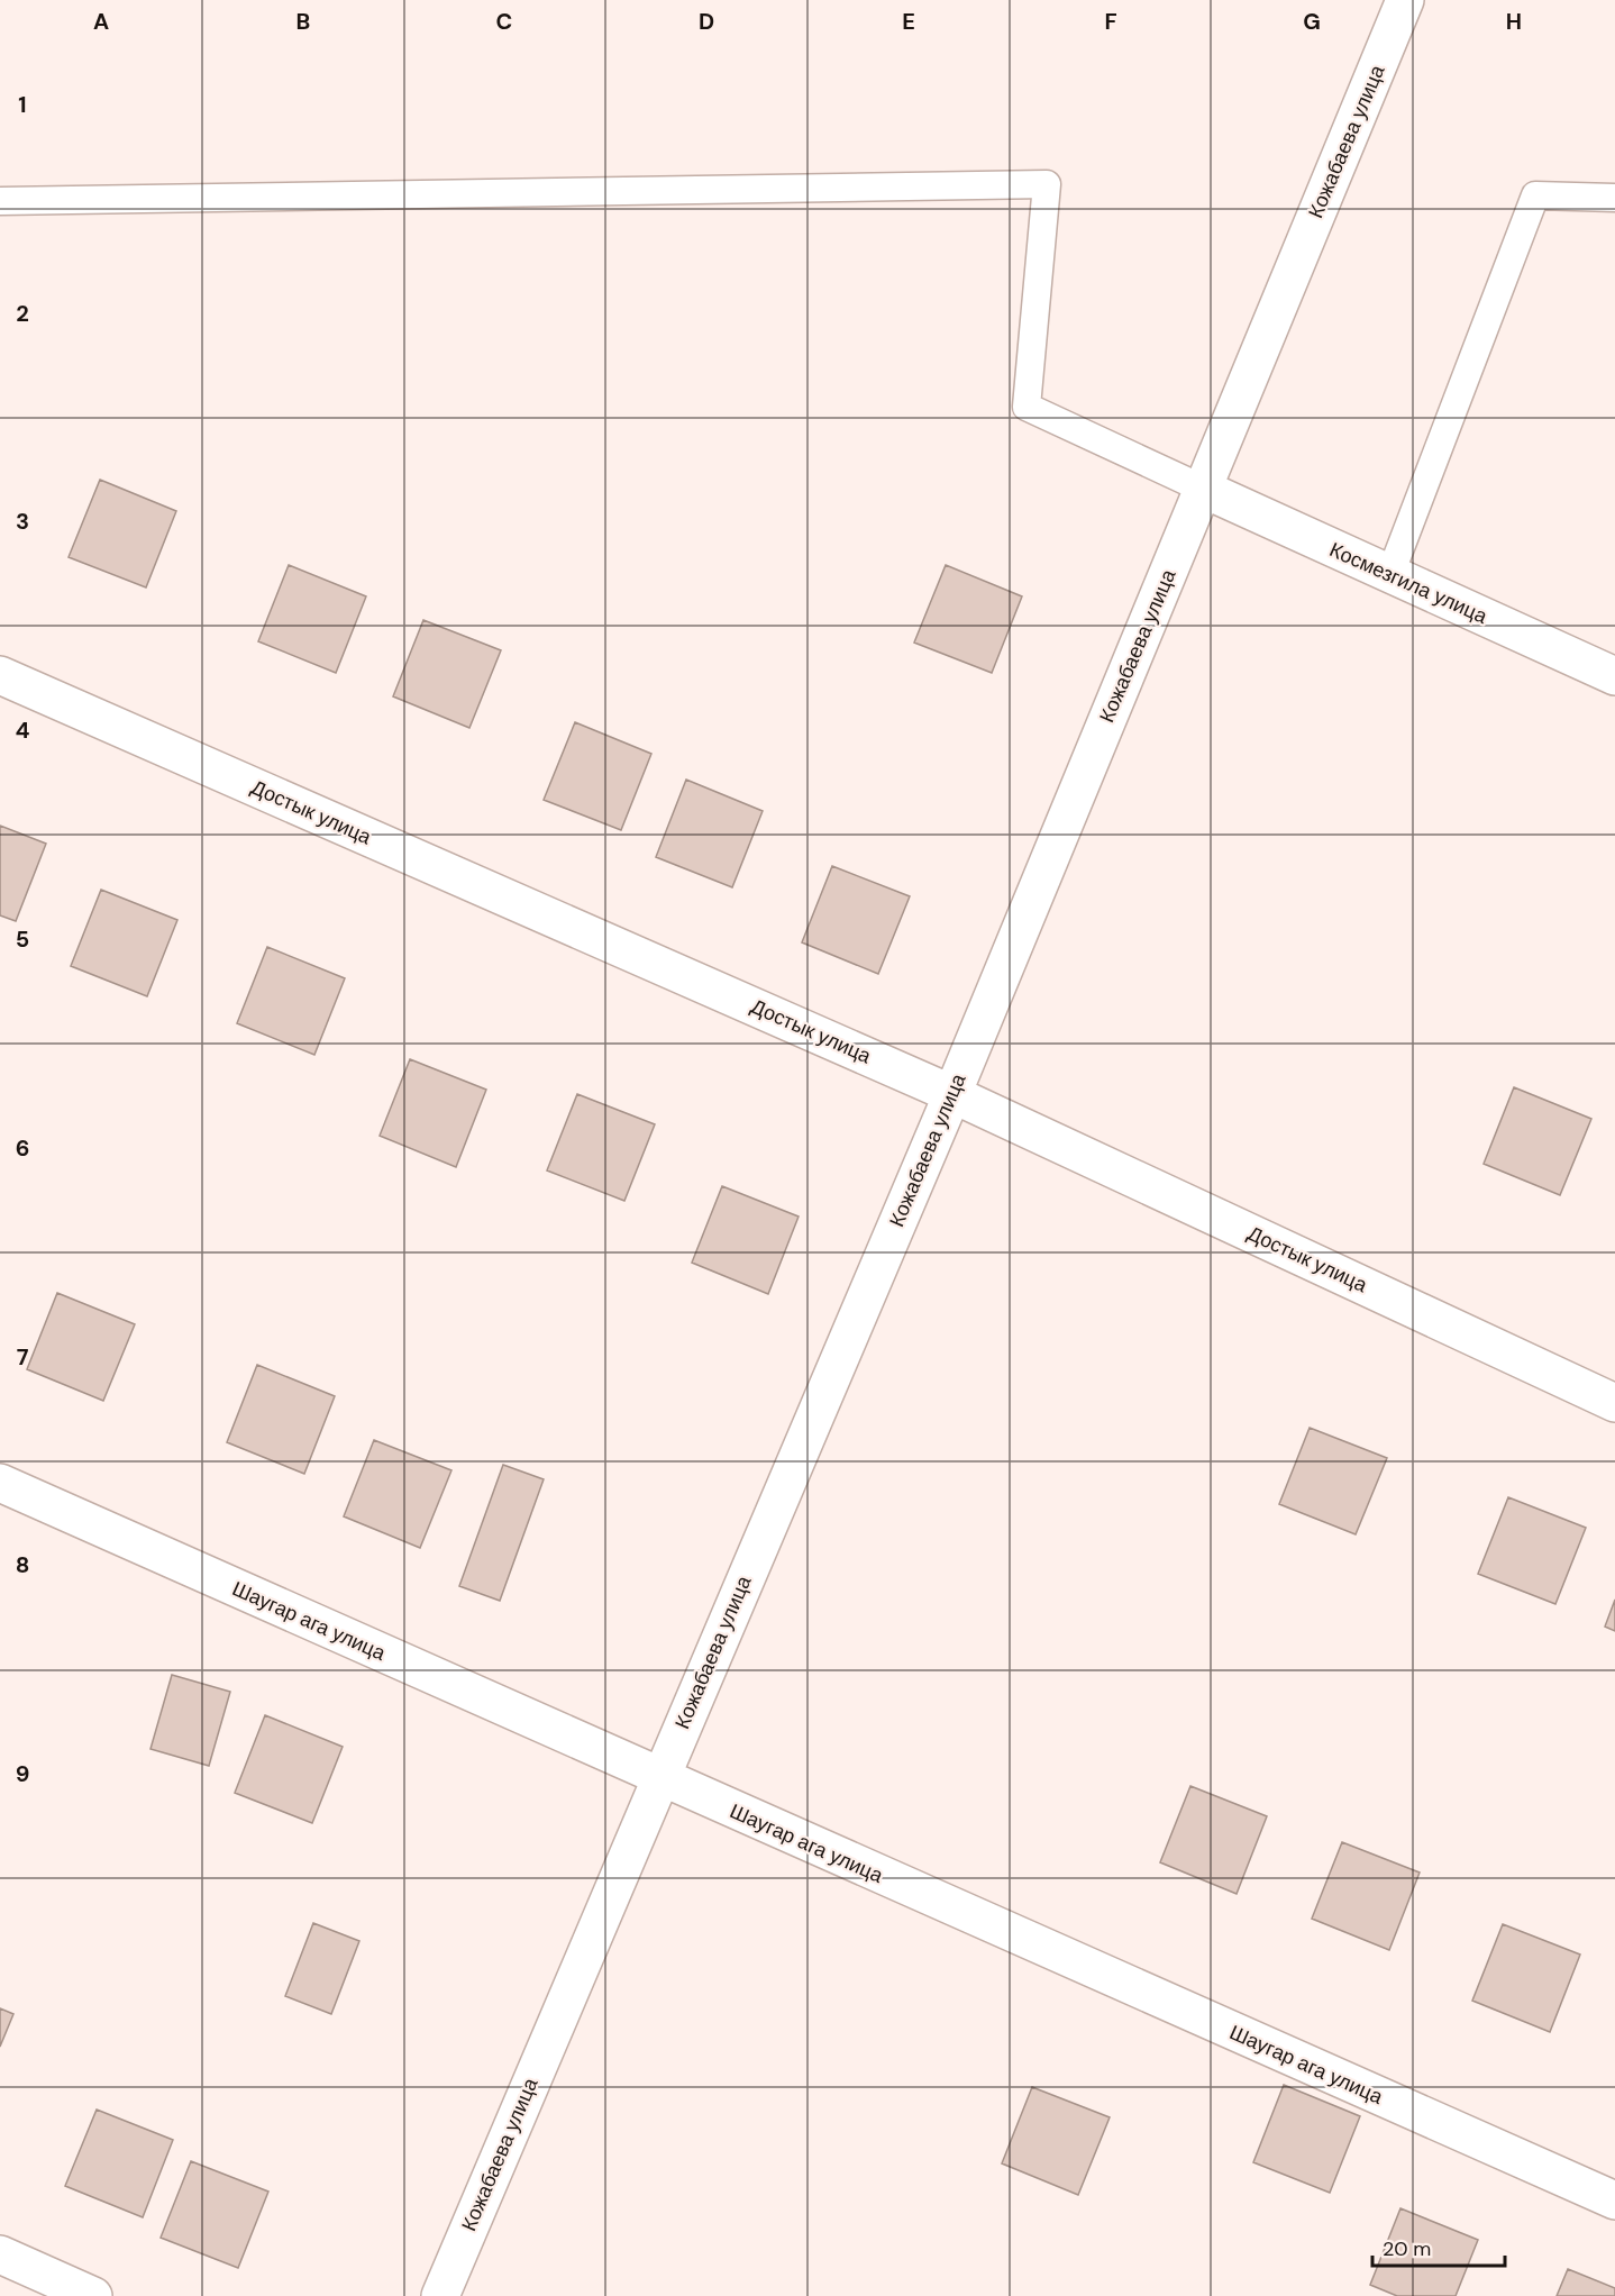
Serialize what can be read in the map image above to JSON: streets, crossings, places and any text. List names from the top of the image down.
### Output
{
  "streets": {
    "street": [
      "Кожабаева улица",
      "Космезгила улица",
      "Достык улица",
      "Шаугар ага улица"
    ]
  },
  "crossings": [
    ["Кожабаева улица", "Космезгила улица"],
    ["Кожабаева улица", "Достык улица"],
    ["Кожабаева улица", "Шаугар ага улица"]
  ],
  "scale_bar": "20 m",
  "grid": {
    "columns": [
      "A",
      "B",
      "C",
      "D",
      "E",
      "F",
      "G",
      "H"
    ],
    "rows": [
      "1",
      "2",
      "3",
      "4",
      "5",
      "6",
      "7",
      "8",
      "9"
    ]
  }
}
